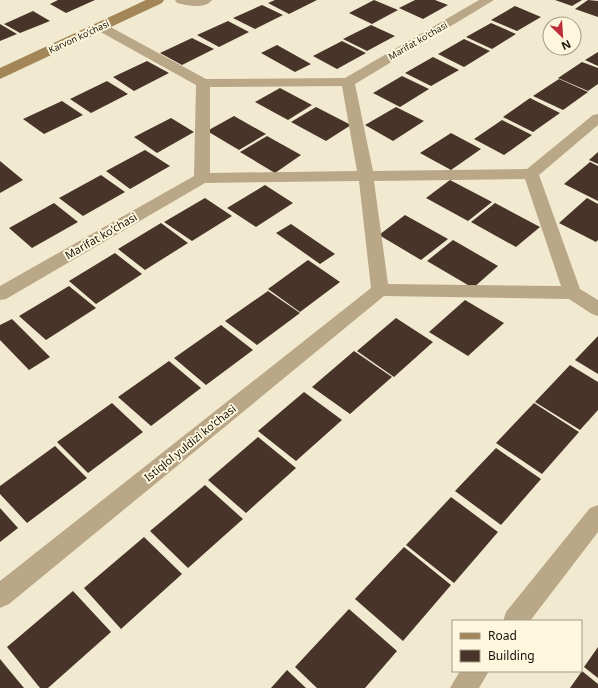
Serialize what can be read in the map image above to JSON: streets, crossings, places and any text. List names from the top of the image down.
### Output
{
  "streets": {
    "street": ["Karvon ko'chasi", "Marifat ko'chasi", "Istiqlol yuldizi ko'chasi"]
  },
  "legend": ["Road", "Building"],
  "north": "bottom right"
}
